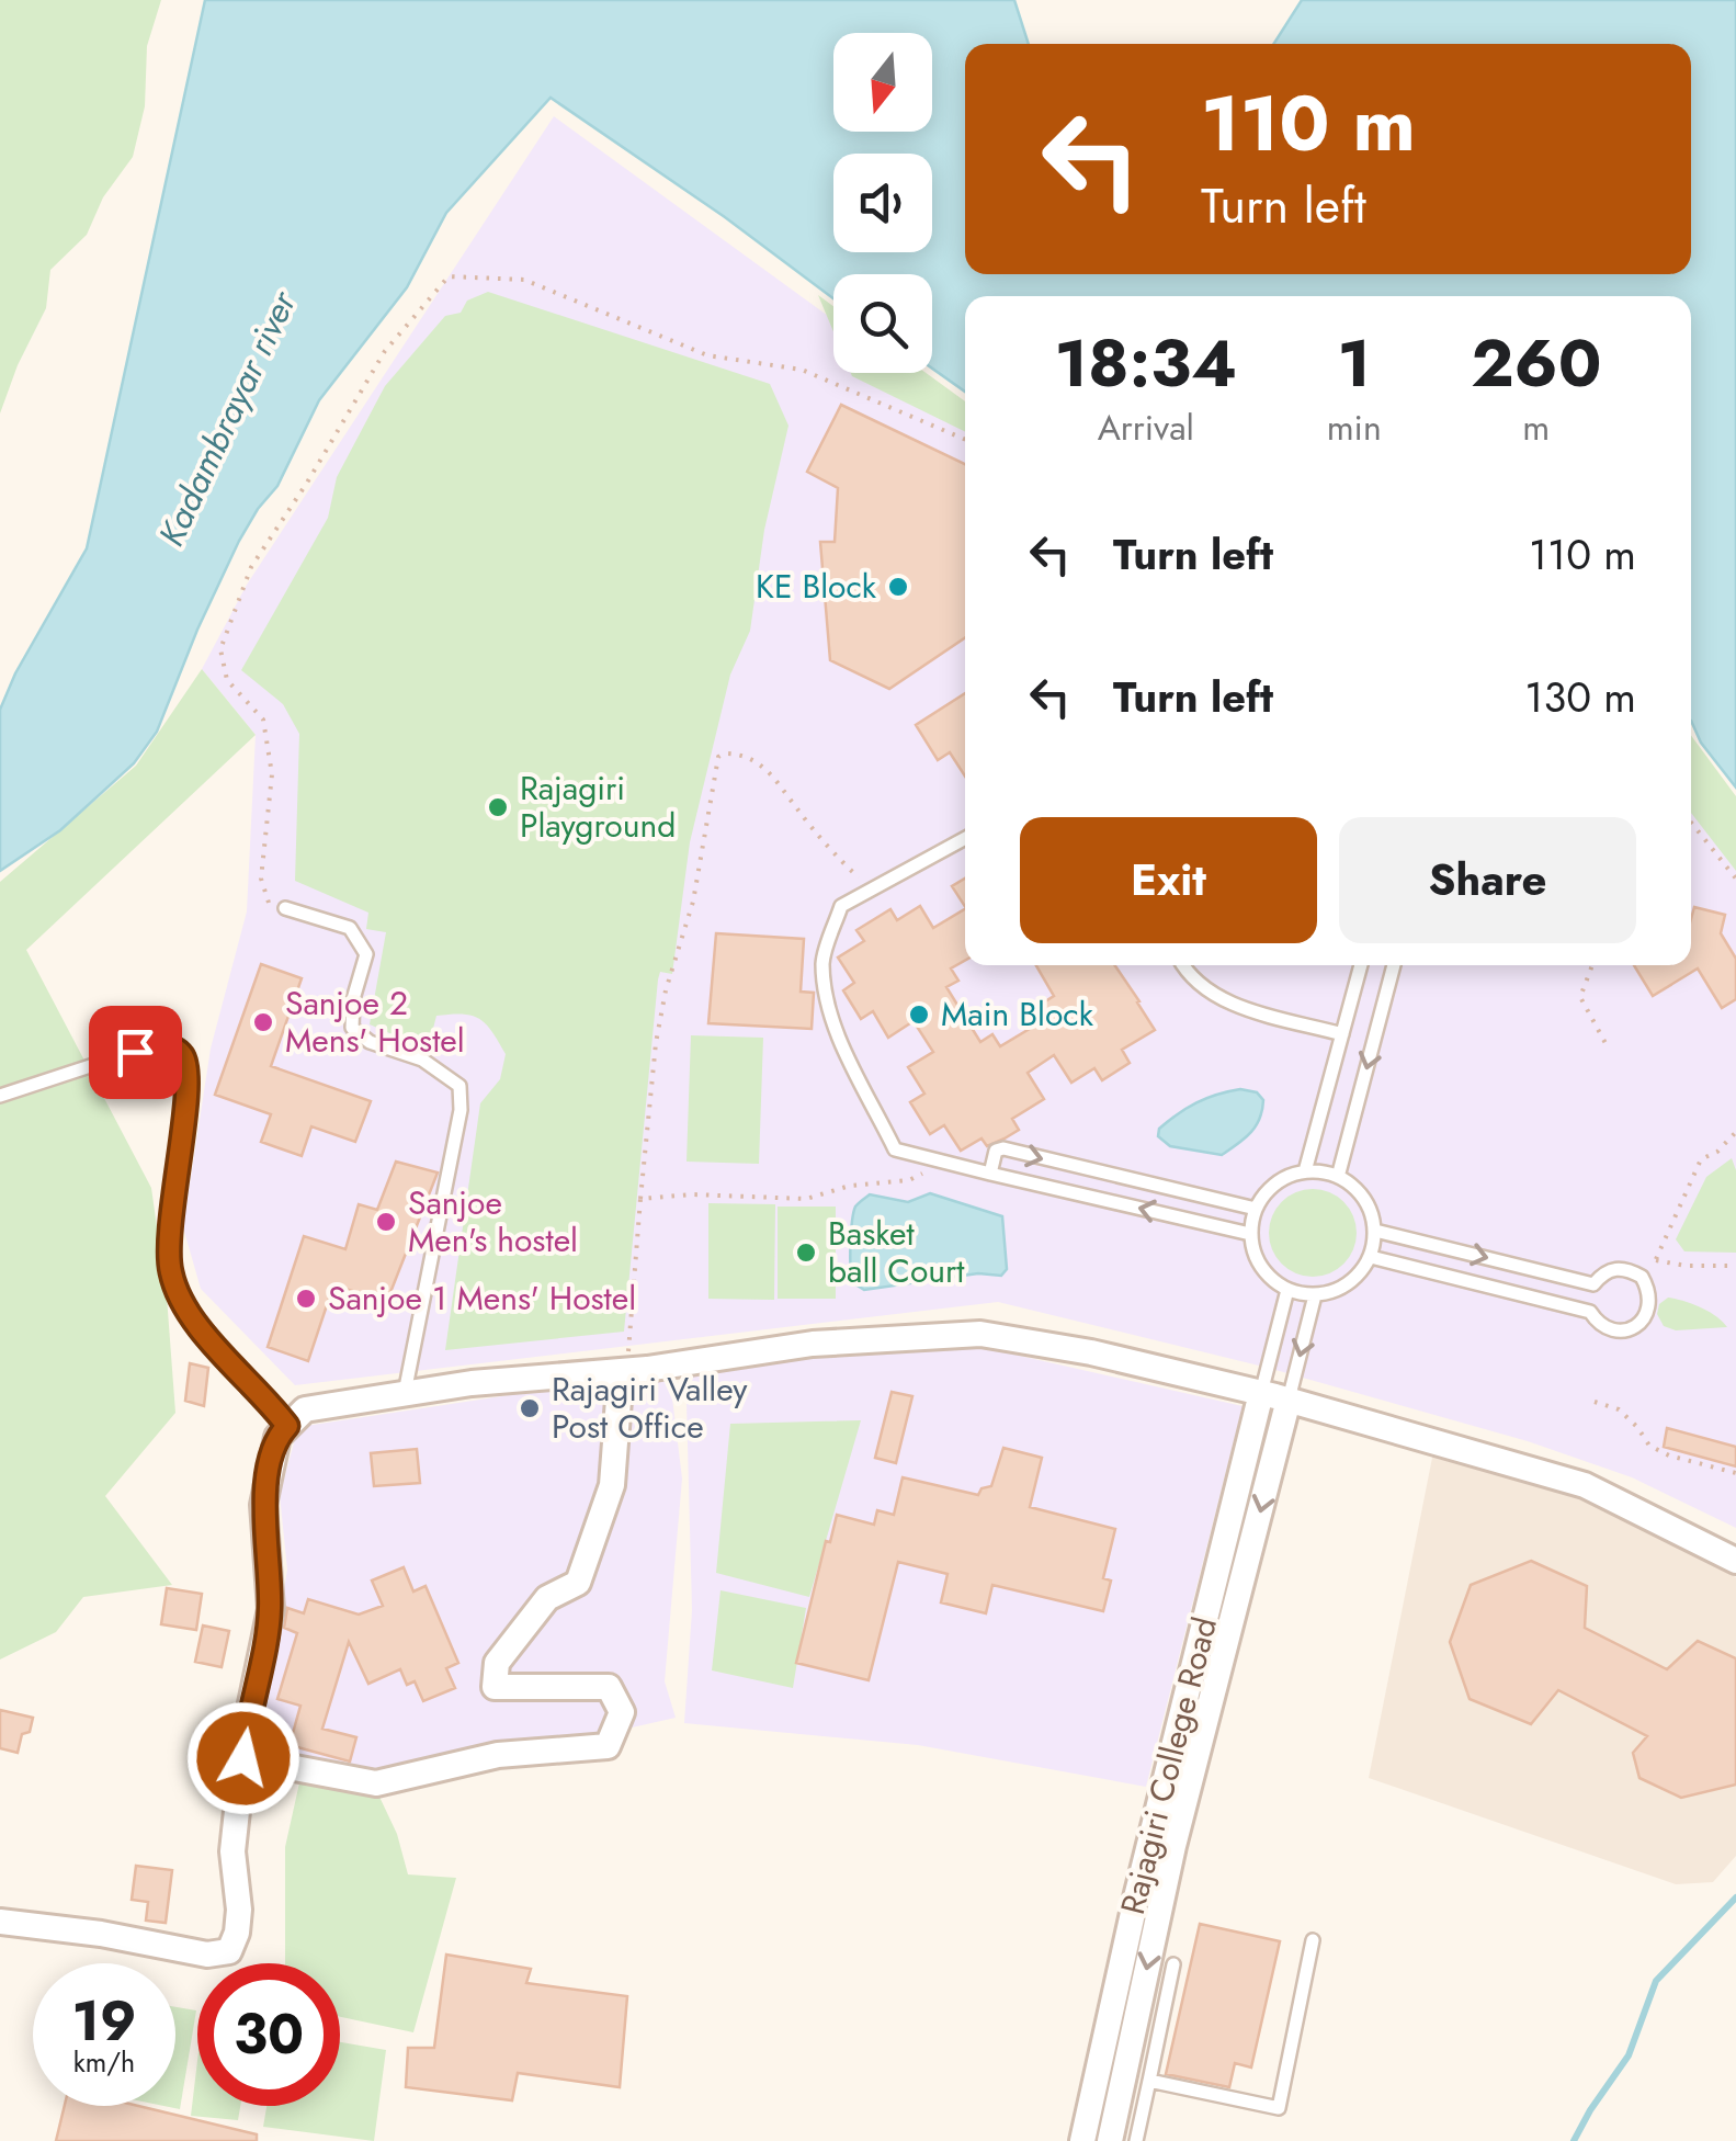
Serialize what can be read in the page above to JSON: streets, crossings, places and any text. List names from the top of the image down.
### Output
{
  "streets": {
    "street": ["Rajagiri College Road"]
  },
  "water": ["Kadambrayar river"],
  "places": [
    "KE Block",
    "Rajagiri Playground",
    "Main Block",
    "Sanjoe 2 Mens' Hostel",
    "Sanjoe Men's hostel",
    "Basket ball Court",
    "Sanjoe 1 Mens' Hostel",
    "Rajagiri Valley Post Office"
  ],
  "north": "bottom",
  "page": {
    "turn": ["110 m", "Turn left"],
    "eta": [
      "18:34",
      "Arrival",
      "1",
      "min",
      "260",
      "m"
    ],
    "list": [
      {
        "name": "Turn left",
        "value": "110 m"
      },
      {
        "name": "Turn left",
        "value": "130 m"
      }
    ],
    "buttons": ["Exit", "Share"],
    "speed": "19 km/h",
    "limit": "30"
  }
}
